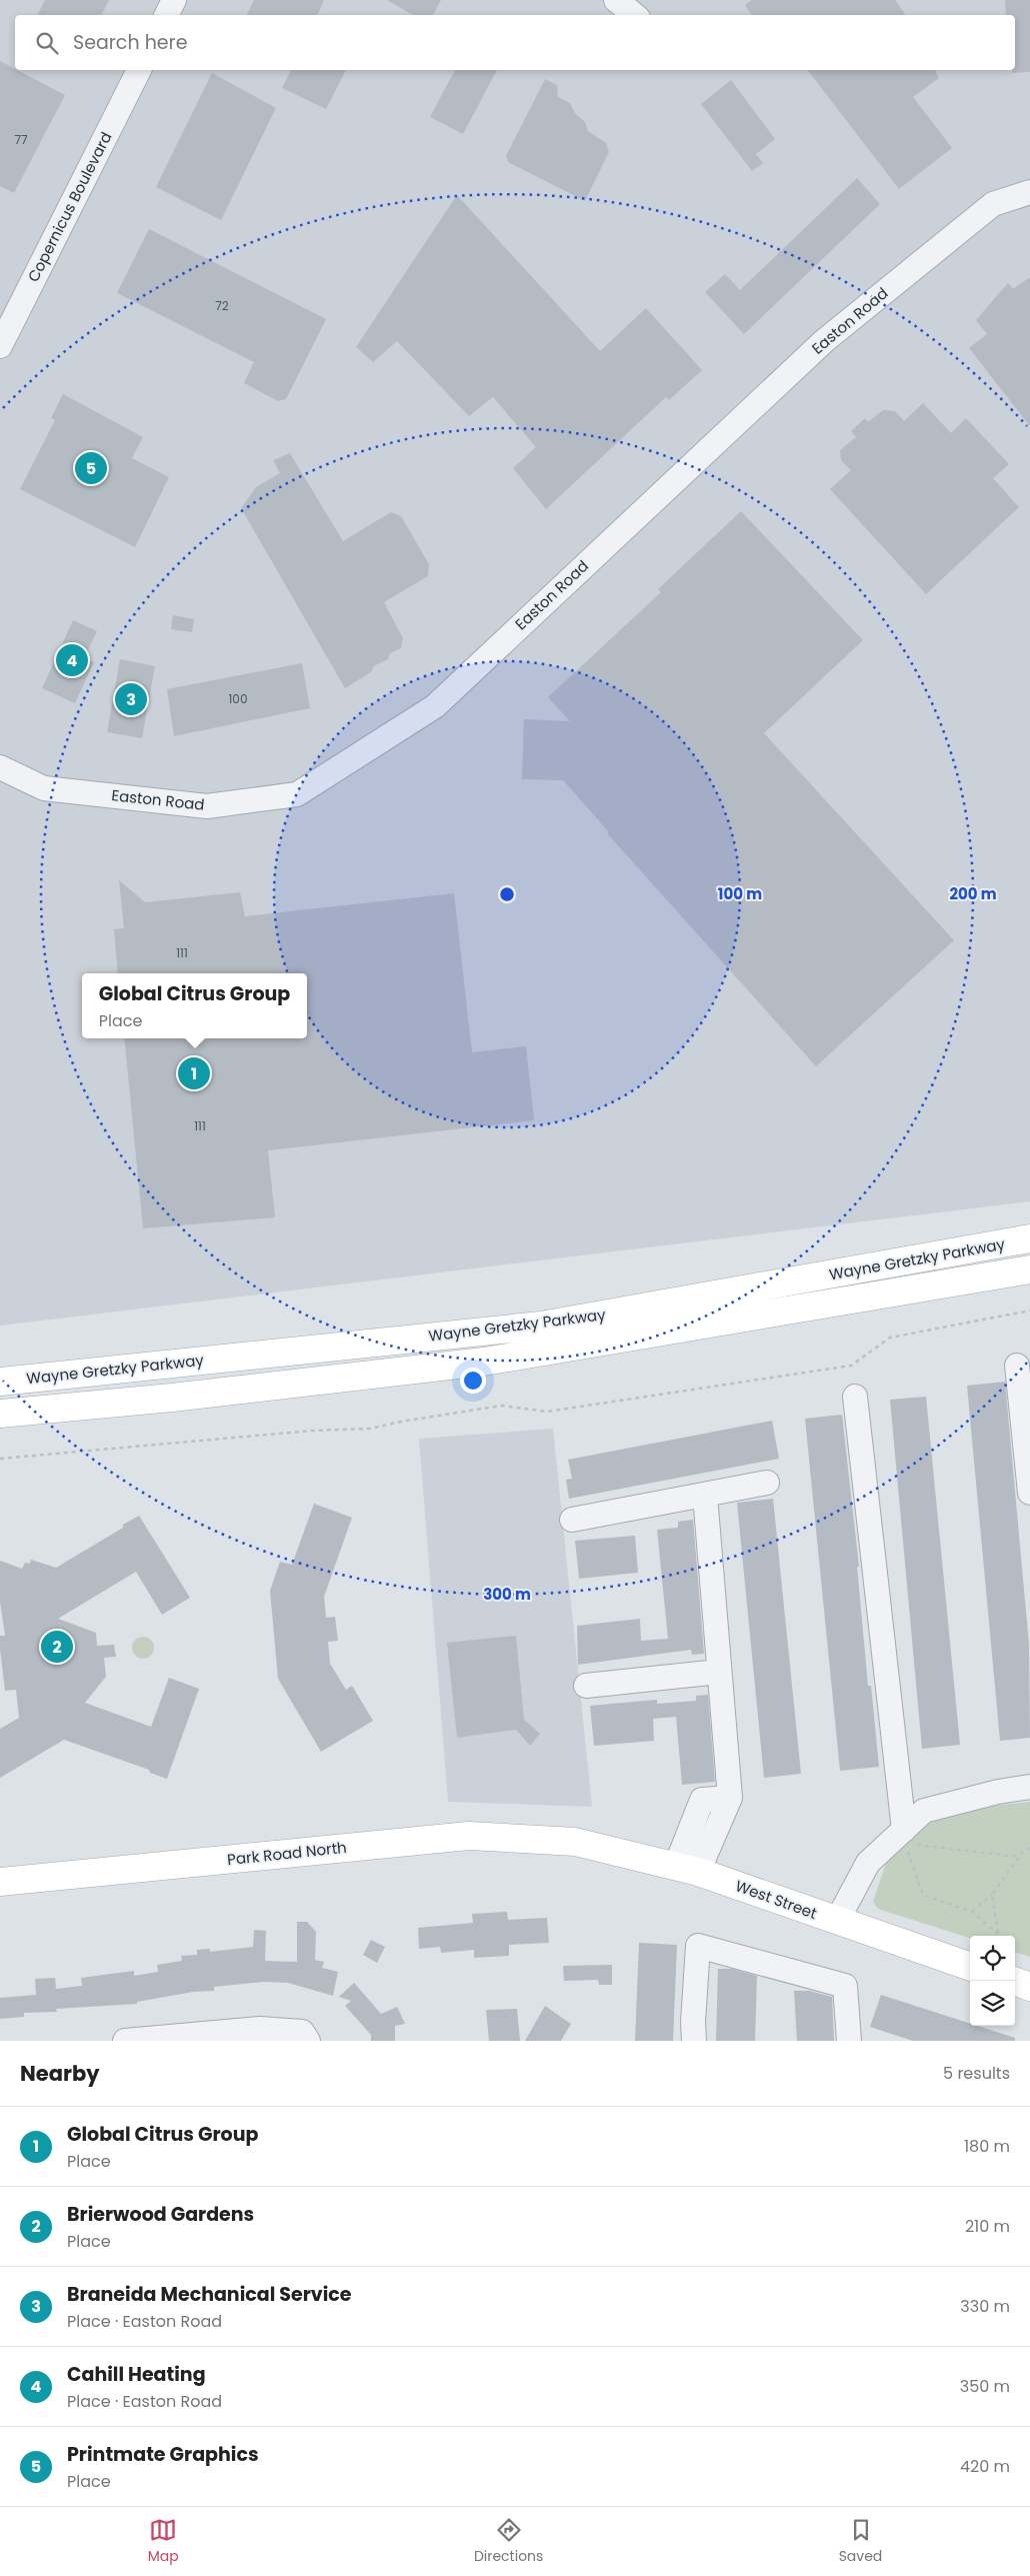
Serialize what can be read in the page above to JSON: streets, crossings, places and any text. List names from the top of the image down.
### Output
{
  "streets": {
    "main road": ["Wayne Gretzky Parkway", "Park Road North", "West Street"],
    "street": ["Copernicus Boulevard", "Easton Road"]
  },
  "crossings": [
    ["Park Road North", "West Street"]
  ],
  "house_numbers": [
    "77",
    "72",
    "100",
    "111",
    "111"
  ],
  "page": {
    "search": "Search here",
    "pins": [
      "5",
      "4",
      "3",
      "1",
      "2"
    ],
    "popup": ["Global Citrus Group", "Place"],
    "heading": ["Nearby", "5 results"],
    "list": [
      {
        "mark": "1",
        "name": "Global Citrus Group",
        "note": "Place",
        "value": "180 m"
      },
      {
        "mark": "2",
        "name": "Brierwood Gardens",
        "note": "Place",
        "value": "210 m"
      },
      {
        "mark": "3",
        "name": "Braneida Mechanical Service",
        "note": "Place · Easton Road",
        "value": "330 m"
      },
      {
        "mark": "4",
        "name": "Cahill Heating",
        "note": "Place · Easton Road",
        "value": "350 m"
      },
      {
        "mark": "5",
        "name": "Printmate Graphics",
        "note": "Place",
        "value": "420 m"
      }
    ],
    "nav": ["Map", "Directions", "Saved"]
  },
  "rings": ["100 m", "200 m", "300 m"]
}
